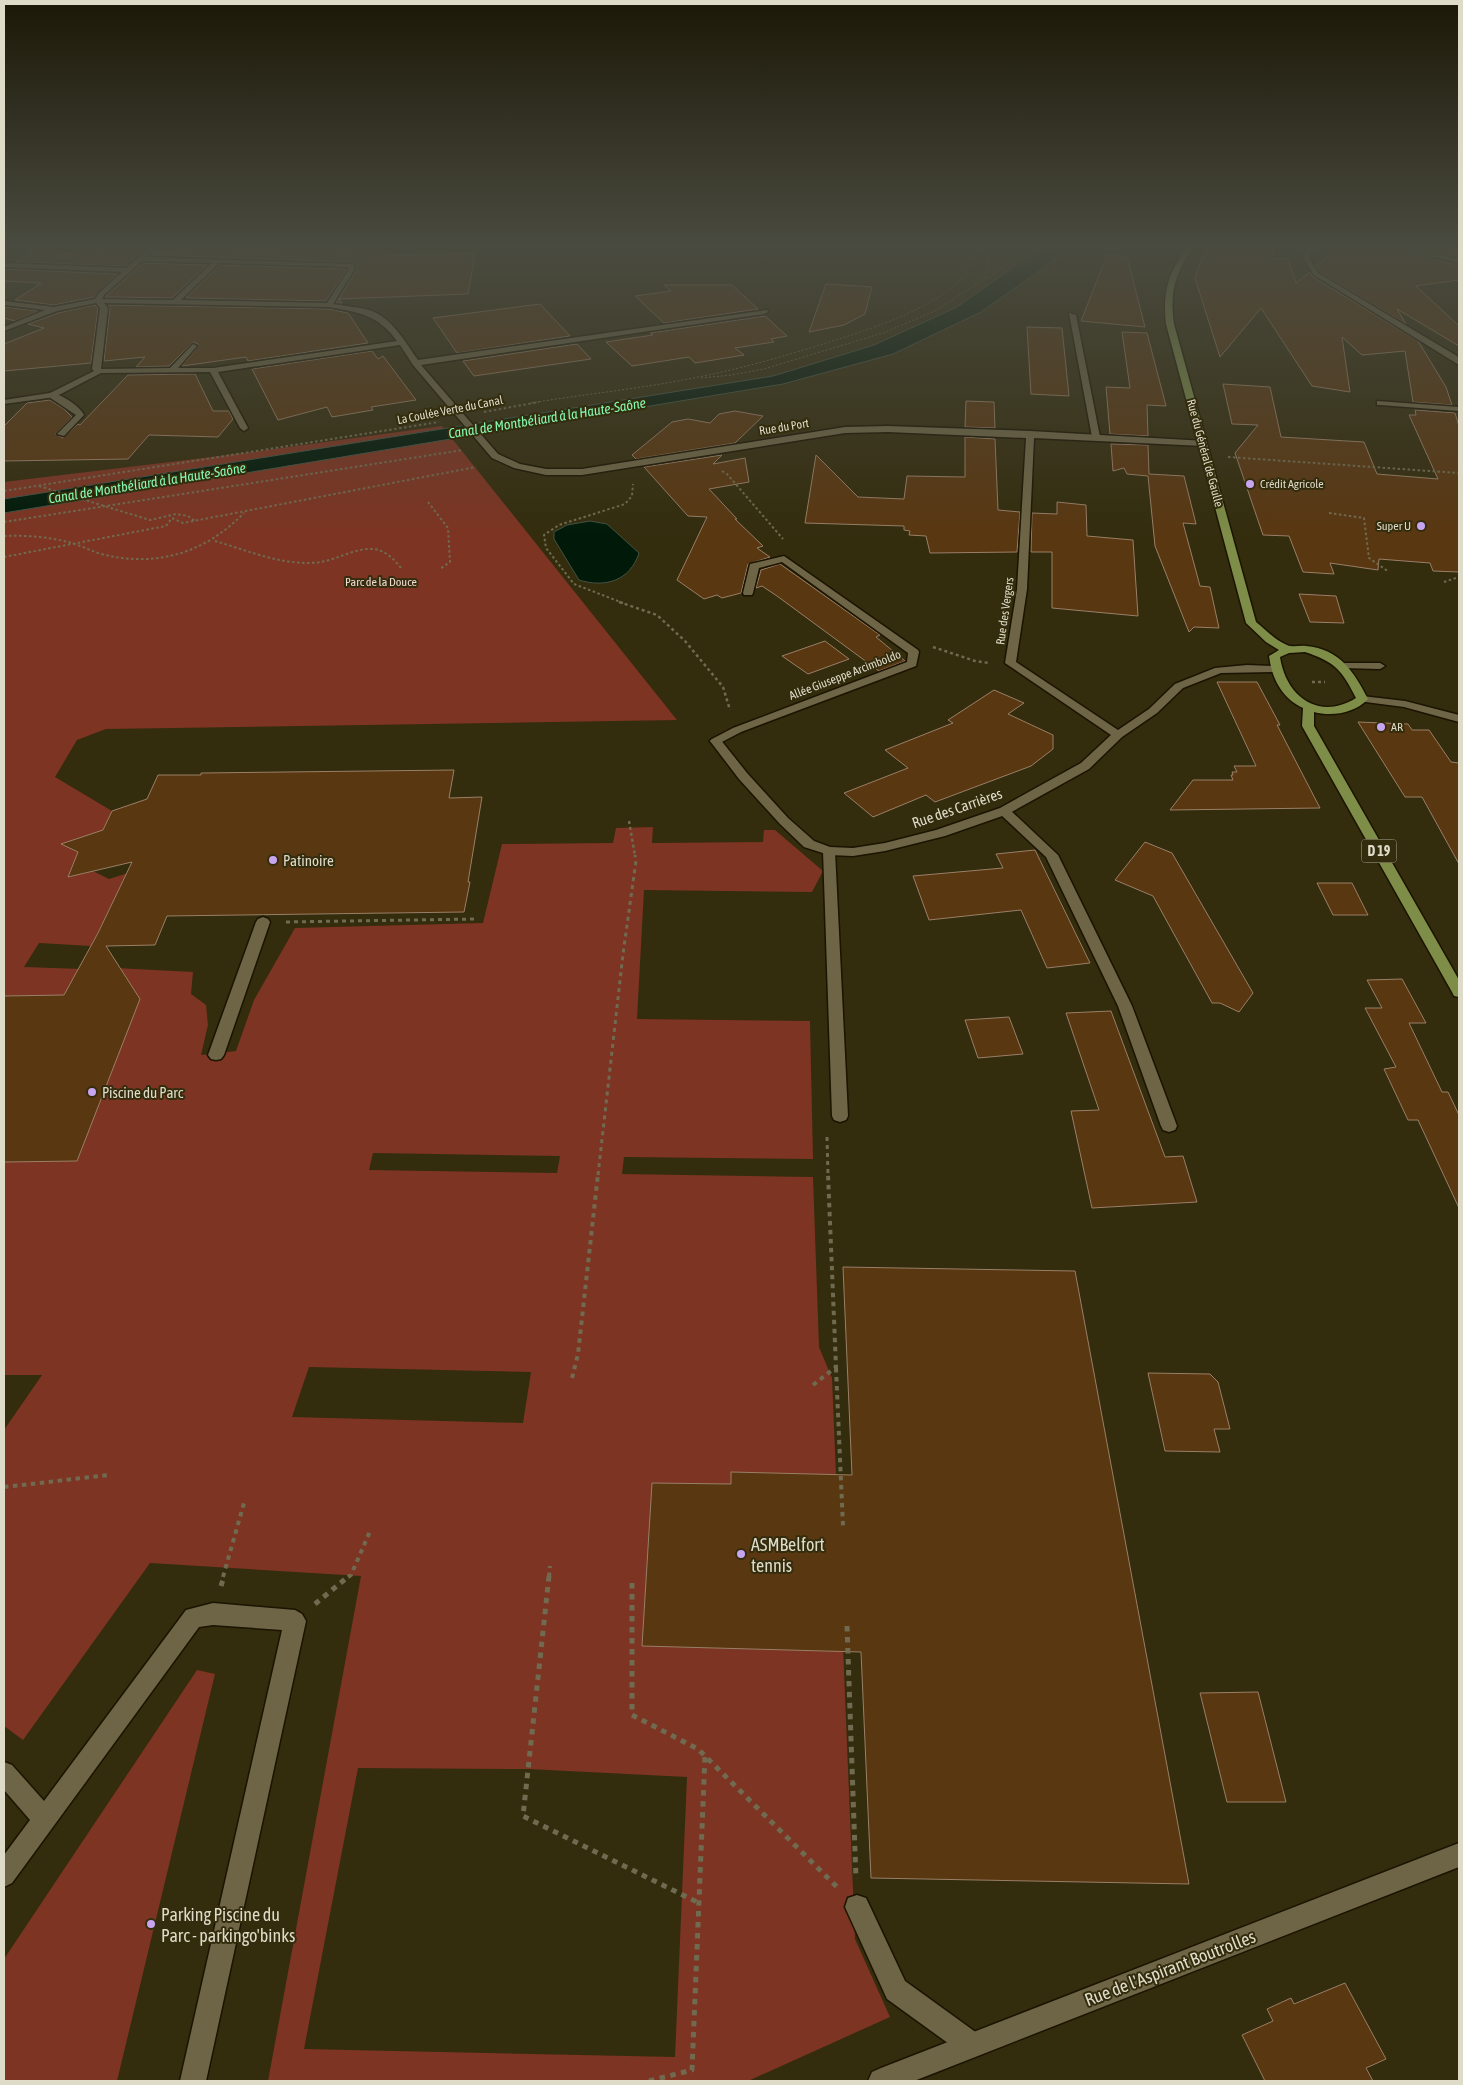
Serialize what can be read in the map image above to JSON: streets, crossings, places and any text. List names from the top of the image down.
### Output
{
  "streets": {
    "main road": ["Rue du Général de Gaulle", "D 19"],
    "street": [
      "Rue du Port",
      "Rue des Vergers",
      "Allée Giuseppe Arcimboldo",
      "Rue des Carrières",
      "Rue de l'Aspirant Boutrolles"
    ],
    "path": ["La Coulée Verte du Canal"]
  },
  "crossings": [
    ["La Coulée Verte du Canal", "Rue du Port"],
    ["Rue du Port", "Rue du Général de Gaulle"],
    ["Rue du Port", "Rue des Vergers"],
    ["Rue des Vergers", "Rue des Carrières"],
    ["Allée Giuseppe Arcimboldo", "Rue des Carrières"]
  ],
  "water": ["Canal de Montbéliard à la Haute-Saône"],
  "parks": ["Parc de la Douce"],
  "places": [
    "Crédit Agricole",
    "Super U",
    "AR",
    "Patinoire",
    "Piscine du Parc",
    "ASMBelfort tennis",
    "Parking Piscine du Parc - parkingo'binks"
  ]
}
